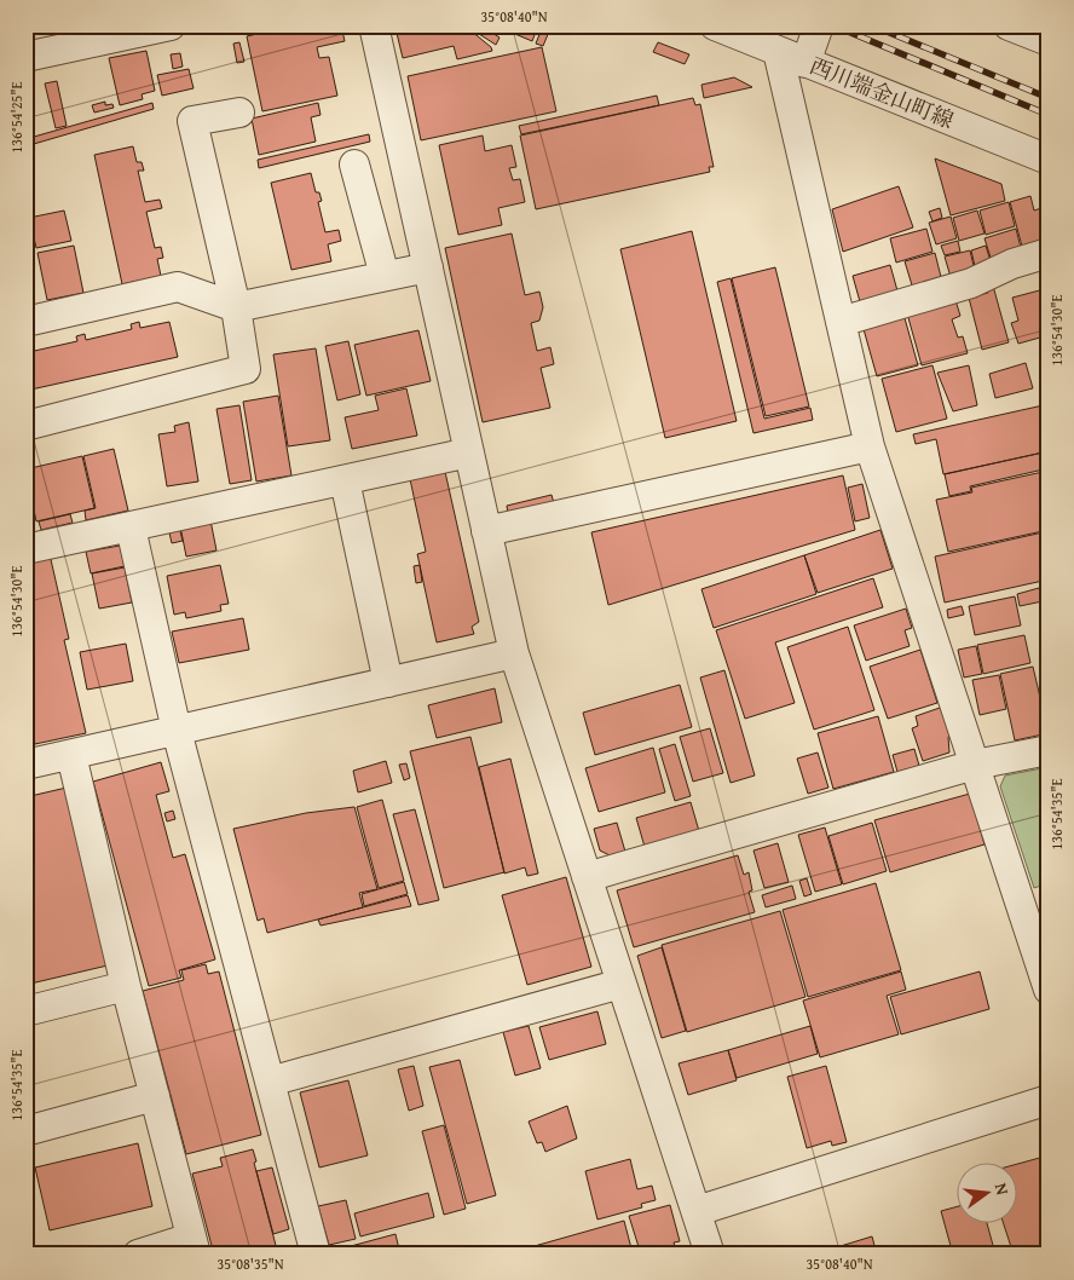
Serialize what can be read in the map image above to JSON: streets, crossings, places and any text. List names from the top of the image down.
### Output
{
  "streets": {
    "street": ["西川端金山町線"]
  },
  "north": "right",
  "coordinates": [
    "35°08'40\"N",
    "136°54'25\"E",
    "136°54'30\"E",
    "136°54'35\"E",
    "35°08'35\"N"
  ]
}
